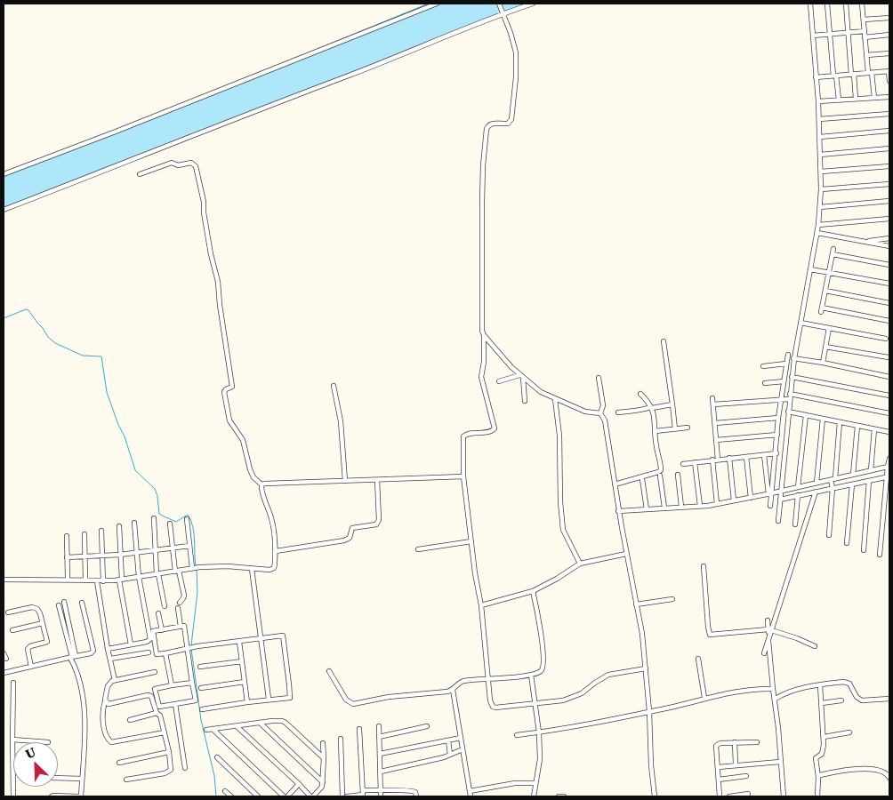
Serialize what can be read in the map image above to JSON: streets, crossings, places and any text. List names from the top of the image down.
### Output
{
  "north": "top left"
}
